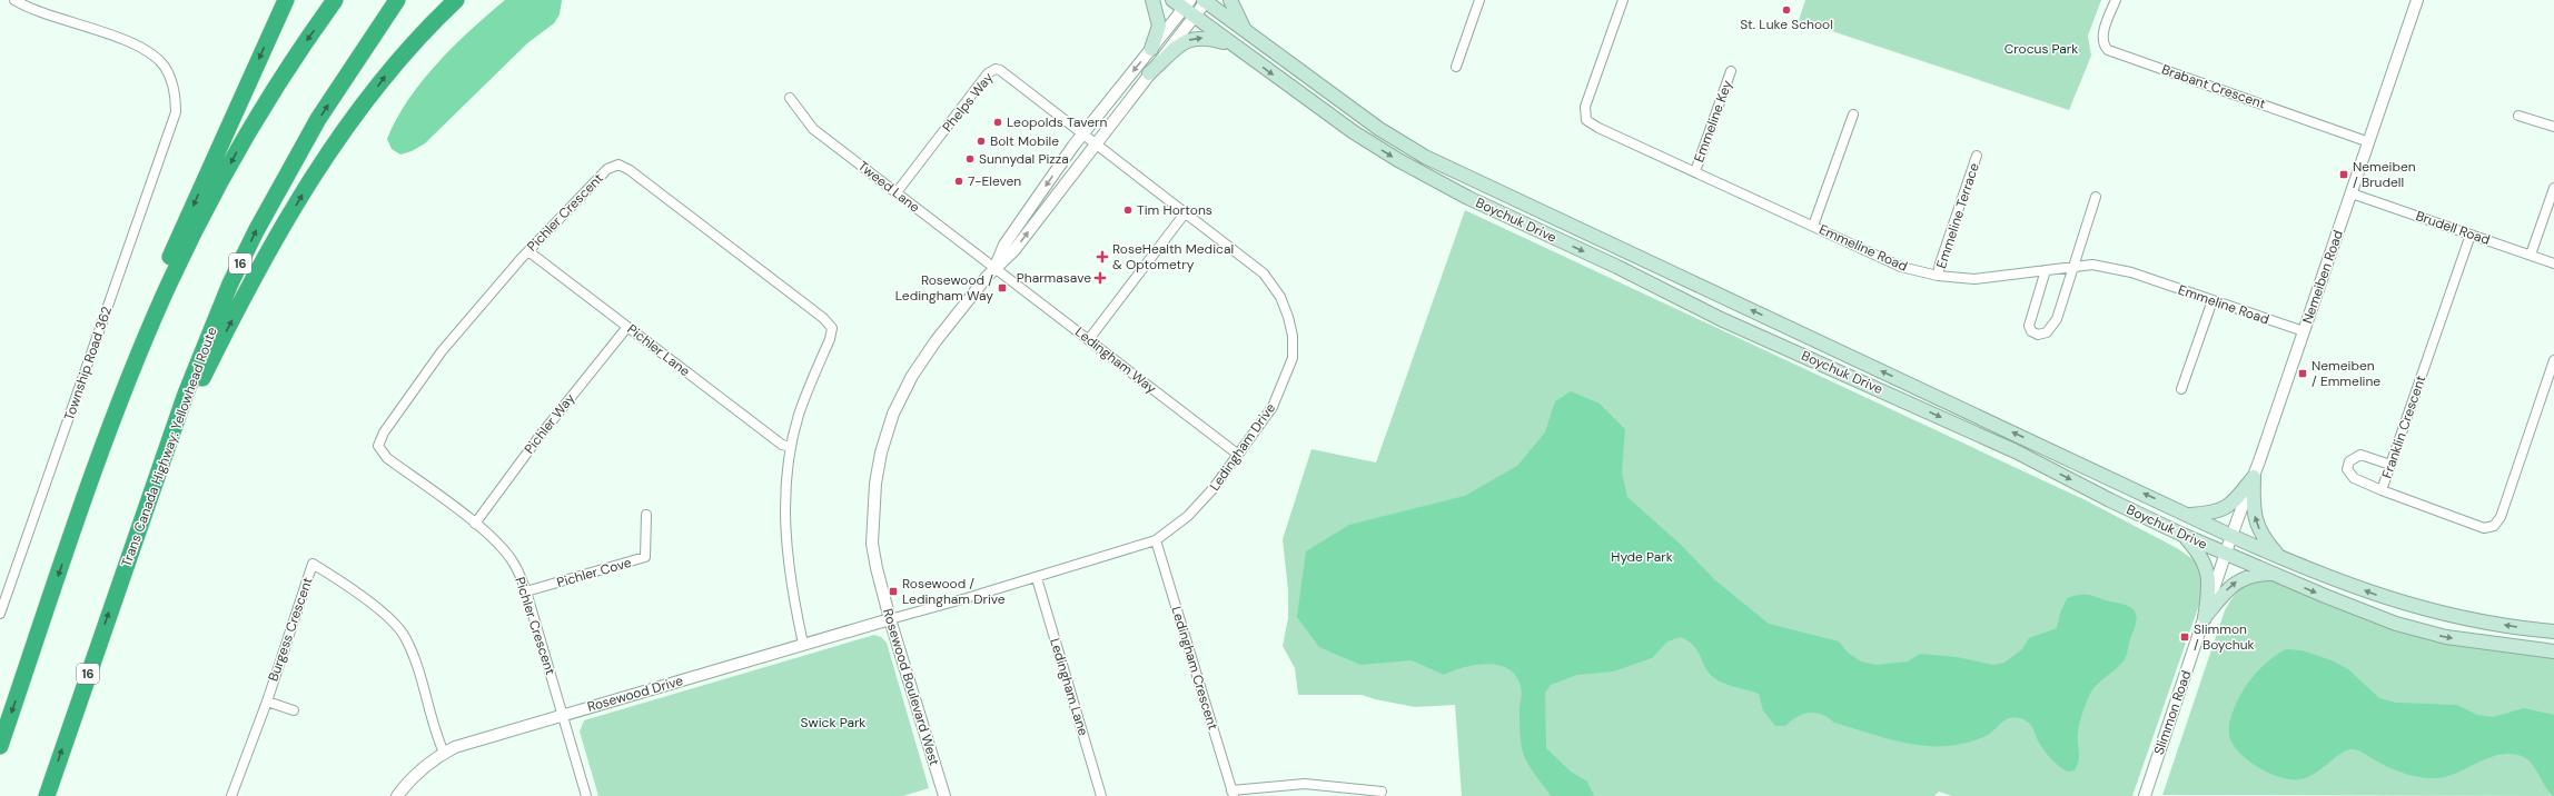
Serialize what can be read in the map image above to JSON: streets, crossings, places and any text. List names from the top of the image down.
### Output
{
  "streets": {
    "highway": ["16", "Trans Canada Highway: Yellowhead Route"],
    "main road": ["Boychuk Drive"],
    "street": [
      "Brabant Crescent",
      "Phelps Way",
      "Emmeline Key",
      "Tweed Lane",
      "Pichler Crescent",
      "Emmeline Terrace",
      "Brudell Road",
      "Emmeline Road",
      "Nemeiben Road",
      "Pichler Lane",
      "Ledingham Way",
      "Township Road 362",
      "Pichler Way",
      "Franklin Crescent",
      "Ledingham Drive",
      "Pichler Cove",
      "Burgess Crescent",
      "Ledingham Crescent",
      "Rosewood Boulevard West",
      "Ledingham Lane",
      "Rosewood Drive",
      "Slimmon Road"
    ]
  },
  "crossings": [
    ["Brabant Crescent", "Nemeiben Road"],
    ["Phelps Way", "Tweed Lane"],
    ["Phelps Way", "Ledingham Drive"],
    ["Phelps Way", "Rosewood Boulevard West"],
    ["Emmeline Key", "Emmeline Road"],
    ["Tweed Lane", "Ledingham Way"],
    ["Tweed Lane", "Rosewood Boulevard West"],
    ["Pichler Crescent", "Pichler Lane"],
    ["Pichler Crescent", "Pichler Way"],
    ["Pichler Crescent", "Pichler Cove"],
    ["Pichler Crescent", "Rosewood Drive"],
    ["Emmeline Terrace", "Emmeline Road"],
    ["Boychuk Drive", "Nemeiben Road"],
    ["Boychuk Drive", "Rosewood Boulevard West"],
    ["Boychuk Drive", "Slimmon Road"],
    ["Brudell Road", "Nemeiben Road"],
    ["Brudell Road", "Franklin Crescent"],
    ["Emmeline Road", "Nemeiben Road"],
    ["Nemeiben Road", "Slimmon Road"],
    ["Pichler Lane", "Pichler Way"],
    ["Ledingham Way", "Ledingham Drive"],
    ["Ledingham Way", "Rosewood Boulevard West"],
    ["Ledingham Drive", "Ledingham Crescent"],
    ["Ledingham Drive", "Rosewood Boulevard West"],
    ["Ledingham Drive", "Ledingham Lane"],
    ["Ledingham Drive", "Rosewood Drive"],
    ["Burgess Crescent", "Rosewood Drive"],
    ["Rosewood Boulevard West", "Rosewood Drive"]
  ],
  "parks": ["Crocus Park", "Hyde Park", "Swick Park"],
  "places": {
    "other": [
      "St. Luke School",
      "Leopolds Tavern",
      "Bolt Mobile",
      "Sunnydal Pizza",
      "7-Eleven",
      "Tim Hortons"
    ],
    "transit": [
      "Nemeiben / Brudell",
      "Rosewood / Ledingham Way",
      "Nemeiben / Emmeline",
      "Rosewood / Ledingham Drive",
      "Slimmon / Boychuk"
    ],
    "health": ["RoseHealth Medical & Optometry", "Pharmasave"]
  }
}
